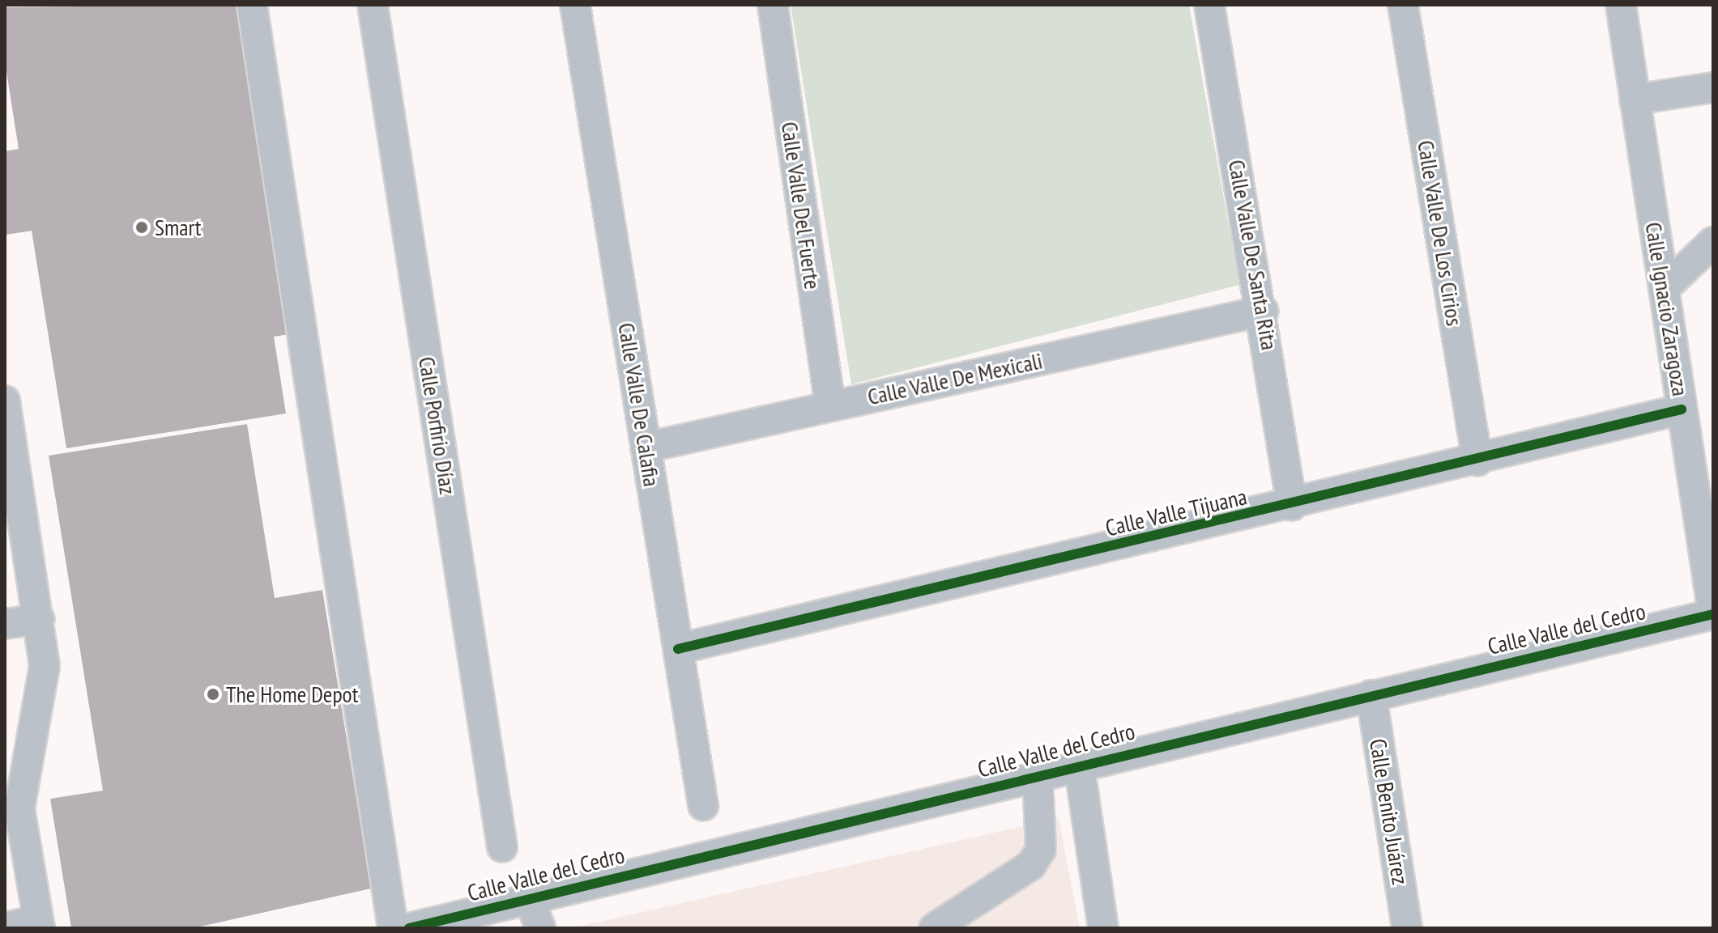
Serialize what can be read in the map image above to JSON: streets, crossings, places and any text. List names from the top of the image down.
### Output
{
  "streets": {
    "street": [
      "Calle Valle Del Fuerte",
      "Calle Valle De Los Cirios",
      "Calle Valle De Santa Rita",
      "Calle Ignacio Zaragoza",
      "Calle Valle De Mexicali",
      "Calle Valle De Calafia",
      "Calle Porfirio Díaz",
      "Calle Valle Tijuana",
      "Calle Valle del Cedro",
      "Calle Benito Juárez"
    ]
  },
  "crossings": [
    ["Calle Valle Del Fuerte", "Calle Valle De Mexicali"],
    ["Calle Valle De Los Cirios", "Calle Valle Tijuana"],
    ["Calle Valle De Santa Rita", "Calle Valle De Mexicali"],
    ["Calle Valle De Santa Rita", "Calle Valle Tijuana"],
    ["Calle Ignacio Zaragoza", "Calle Valle Tijuana"],
    ["Calle Ignacio Zaragoza", "Calle Valle del Cedro"],
    ["Calle Valle De Mexicali", "Calle Valle De Calafia"],
    ["Calle Valle De Calafia", "Calle Valle Tijuana"],
    ["Calle Valle del Cedro", "Calle Benito Juárez"]
  ],
  "places": ["Smart", "The Home Depot"]
}
